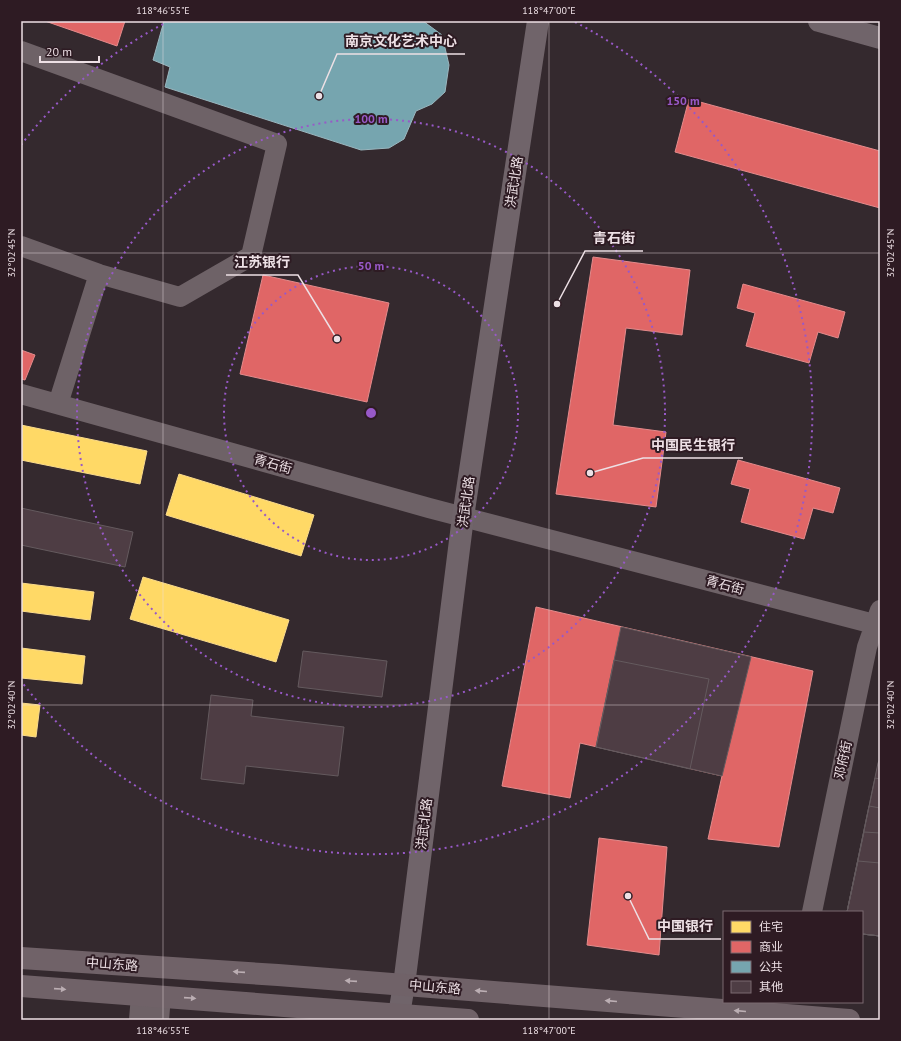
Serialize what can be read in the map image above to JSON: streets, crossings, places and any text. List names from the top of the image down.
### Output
{
  "streets": {
    "main road": ["洪武北路", "中山东路"],
    "street": ["青石街", "邓府街"]
  },
  "crossings": [
    ["洪武北路", "青石街"],
    ["洪武北路", "中山东路"],
    ["青石街", "邓府街"]
  ],
  "places": [
    "南京文化艺术中心",
    "青石街",
    "江苏银行",
    "中国民生银行",
    "中国银行"
  ],
  "legend": [
    "住宅",
    "商业",
    "公共",
    "其他"
  ],
  "scale_bar": "20 m",
  "coordinates": [
    "118°46'55\"E",
    "118°47'00\"E",
    "32°02'45\"N",
    "32°02'40\"N"
  ],
  "rings": ["150 m", "100 m", "50 m"]
}
